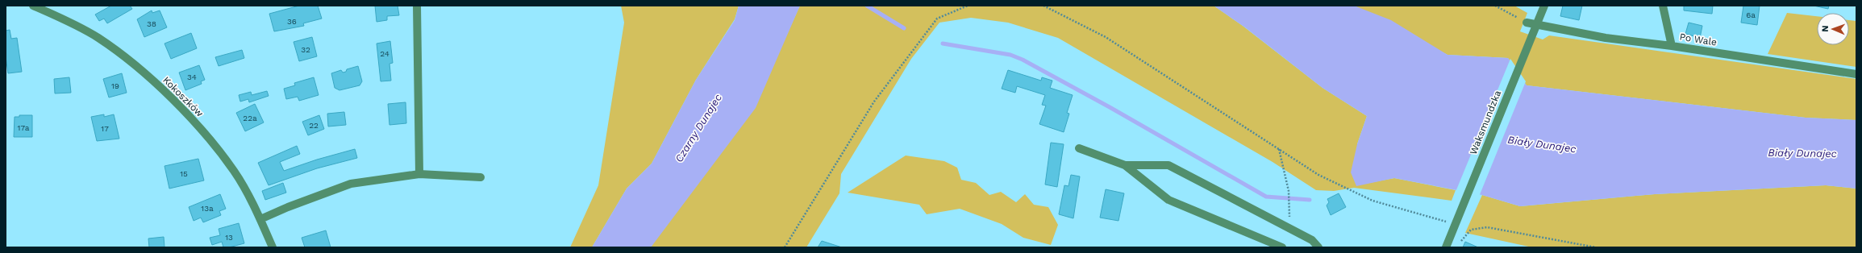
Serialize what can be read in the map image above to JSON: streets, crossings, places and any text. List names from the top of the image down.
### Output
{
  "streets": {
    "street": ["Po Wale", "Kokoszków", "Waksmundzka"]
  },
  "crossings": [
    ["Po Wale", "Waksmundzka"]
  ],
  "water": ["Czarny Dunajec", "Biały Dunajec"],
  "house_numbers": [
    "6a",
    "36",
    "38",
    "32",
    "24",
    "34",
    "19",
    "22a",
    "22",
    "17a",
    "17",
    "15",
    "13a",
    "13"
  ],
  "north": "left"
}
